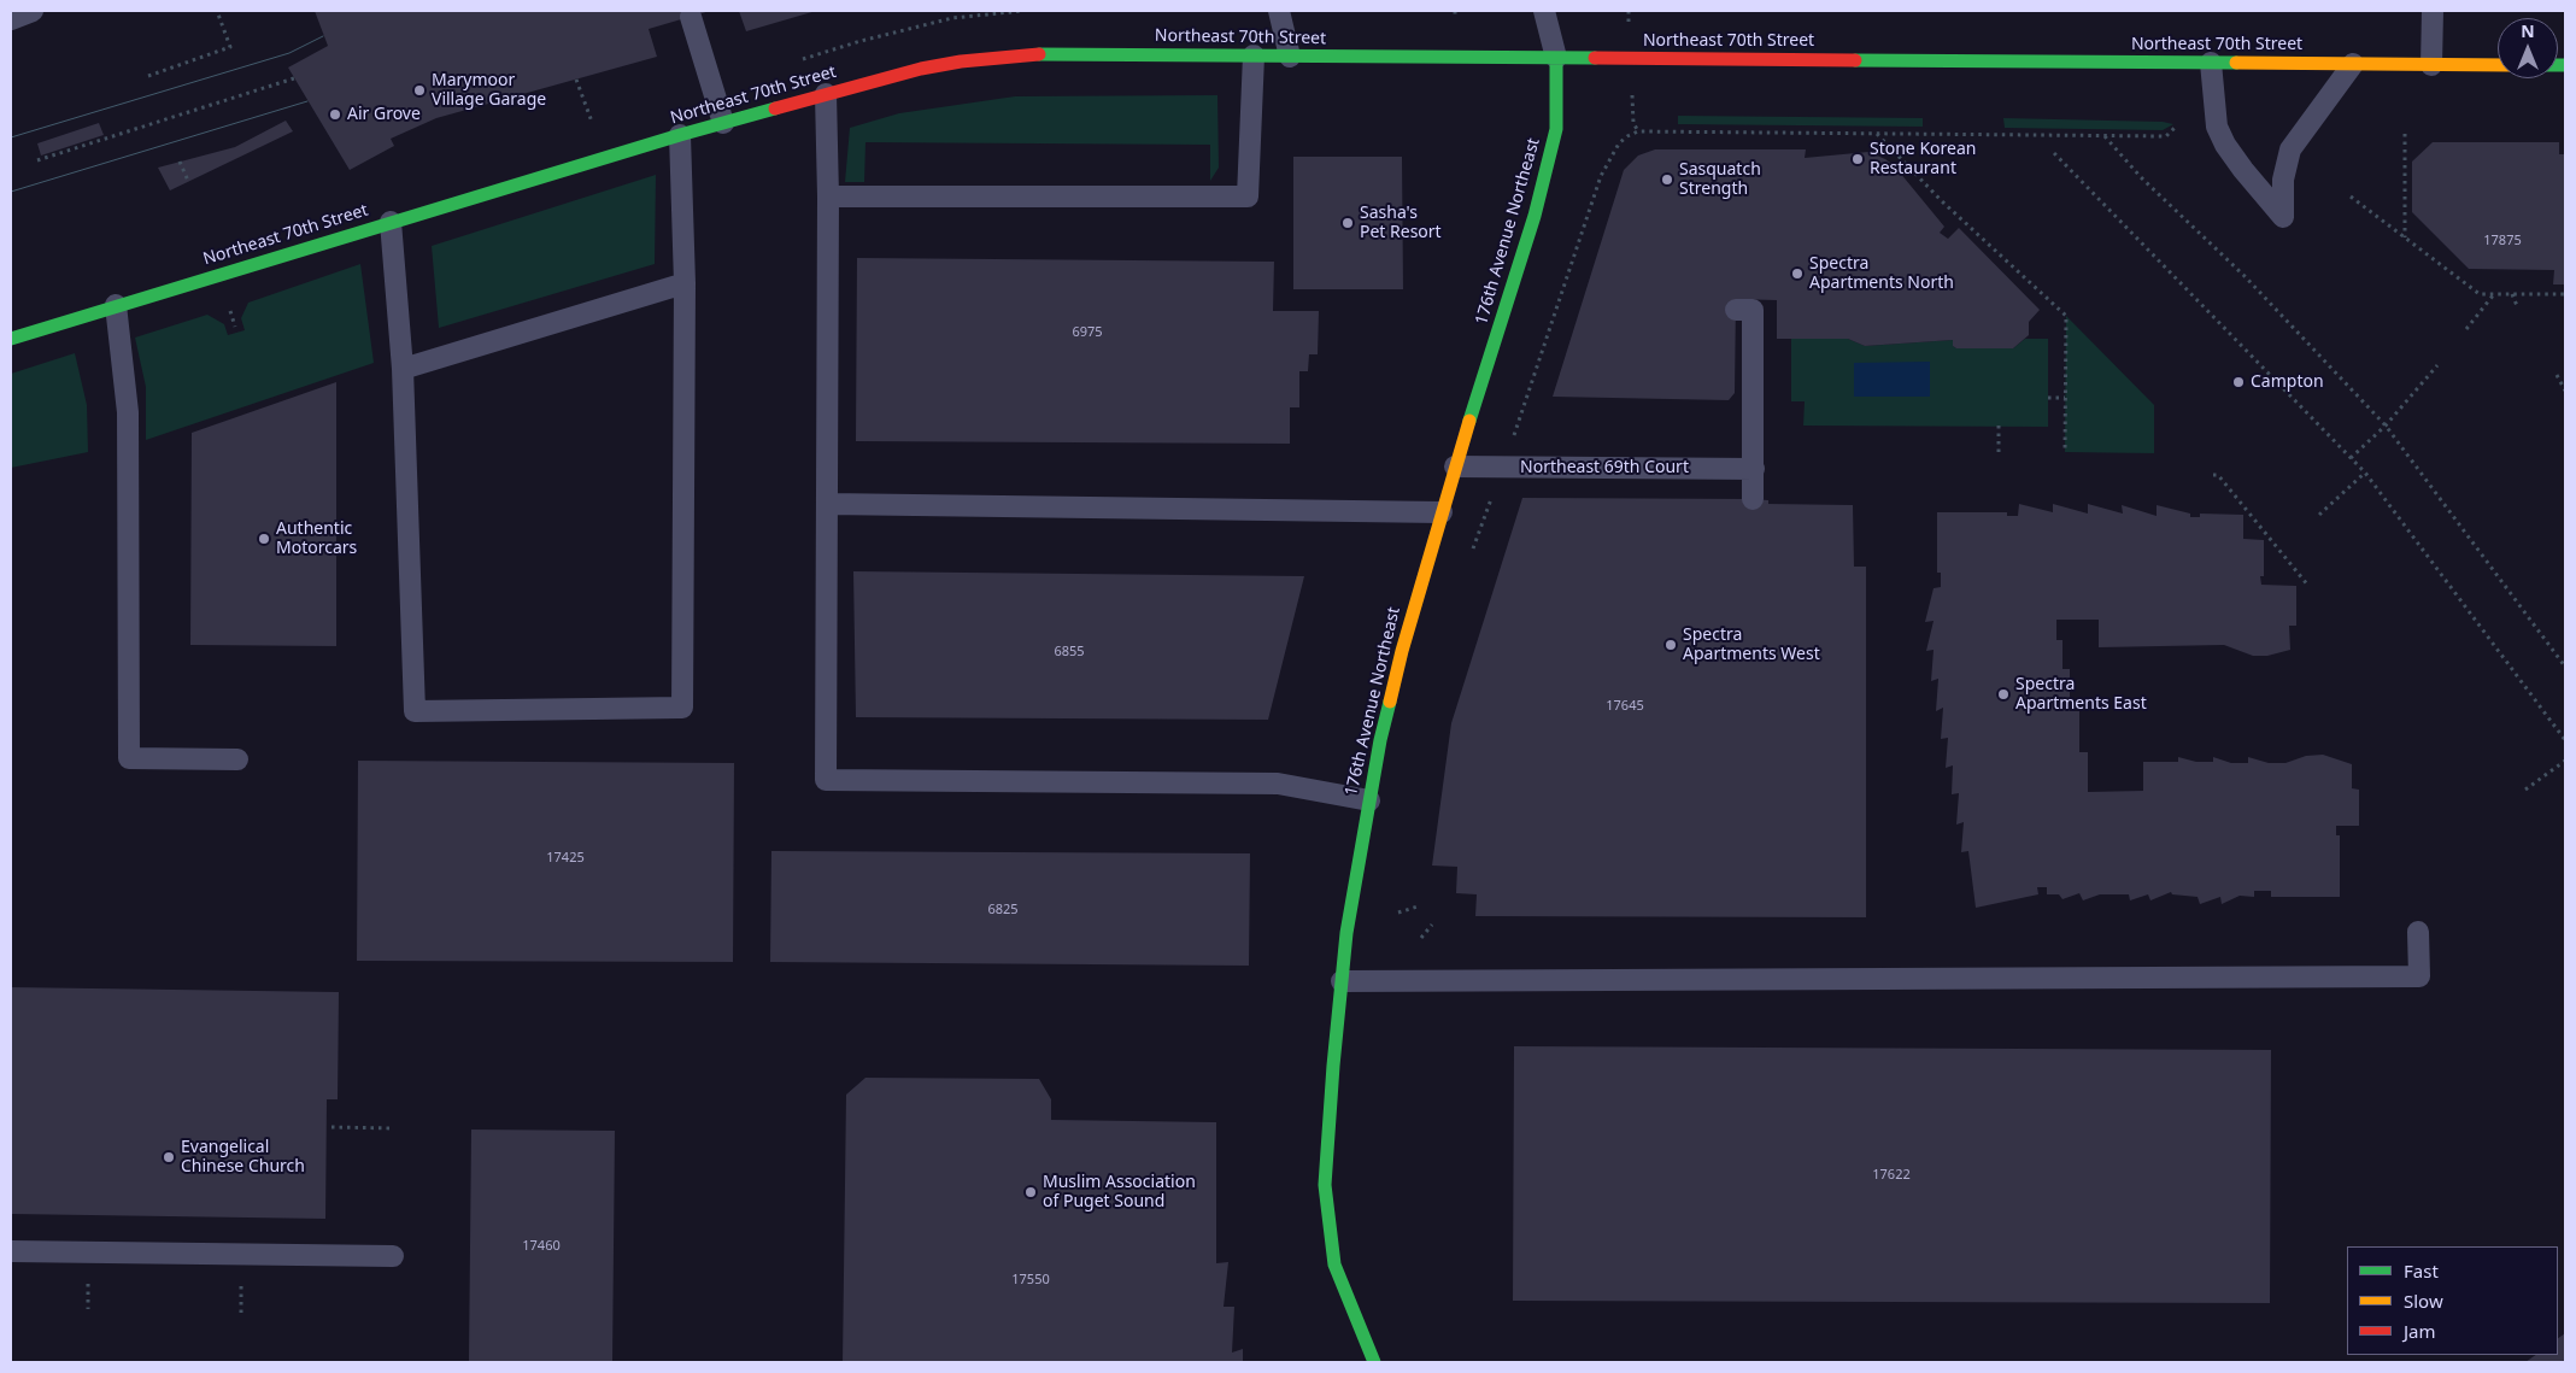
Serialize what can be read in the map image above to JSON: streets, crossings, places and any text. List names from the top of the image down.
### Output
{
  "streets": {
    "street": ["Northeast 70th Street", "176th Avenue Northeast"],
    "lane": ["Northeast 69th Court"]
  },
  "crossings": [
    ["Northeast 70th Street", "176th Avenue Northeast"],
    ["176th Avenue Northeast", "Northeast 69th Court"]
  ],
  "places": [
    "Marymoor Village Garage",
    "Air Grove",
    "Stone Korean Restaurant",
    "Sasquatch Strength",
    "Sasha's Pet Resort",
    "Spectra Apartments North",
    "Campton",
    "Authentic Motorcars",
    "Spectra Apartments West",
    "Spectra Apartments East",
    "Evangelical Chinese Church",
    "Muslim Association of Puget Sound"
  ],
  "house_numbers": [
    "17875",
    "6975",
    "6855",
    "17645",
    "17425",
    "6825",
    "17622",
    "17460",
    "17550"
  ],
  "legend": ["Fast", "Slow", "Jam"],
  "north": "top"
}
